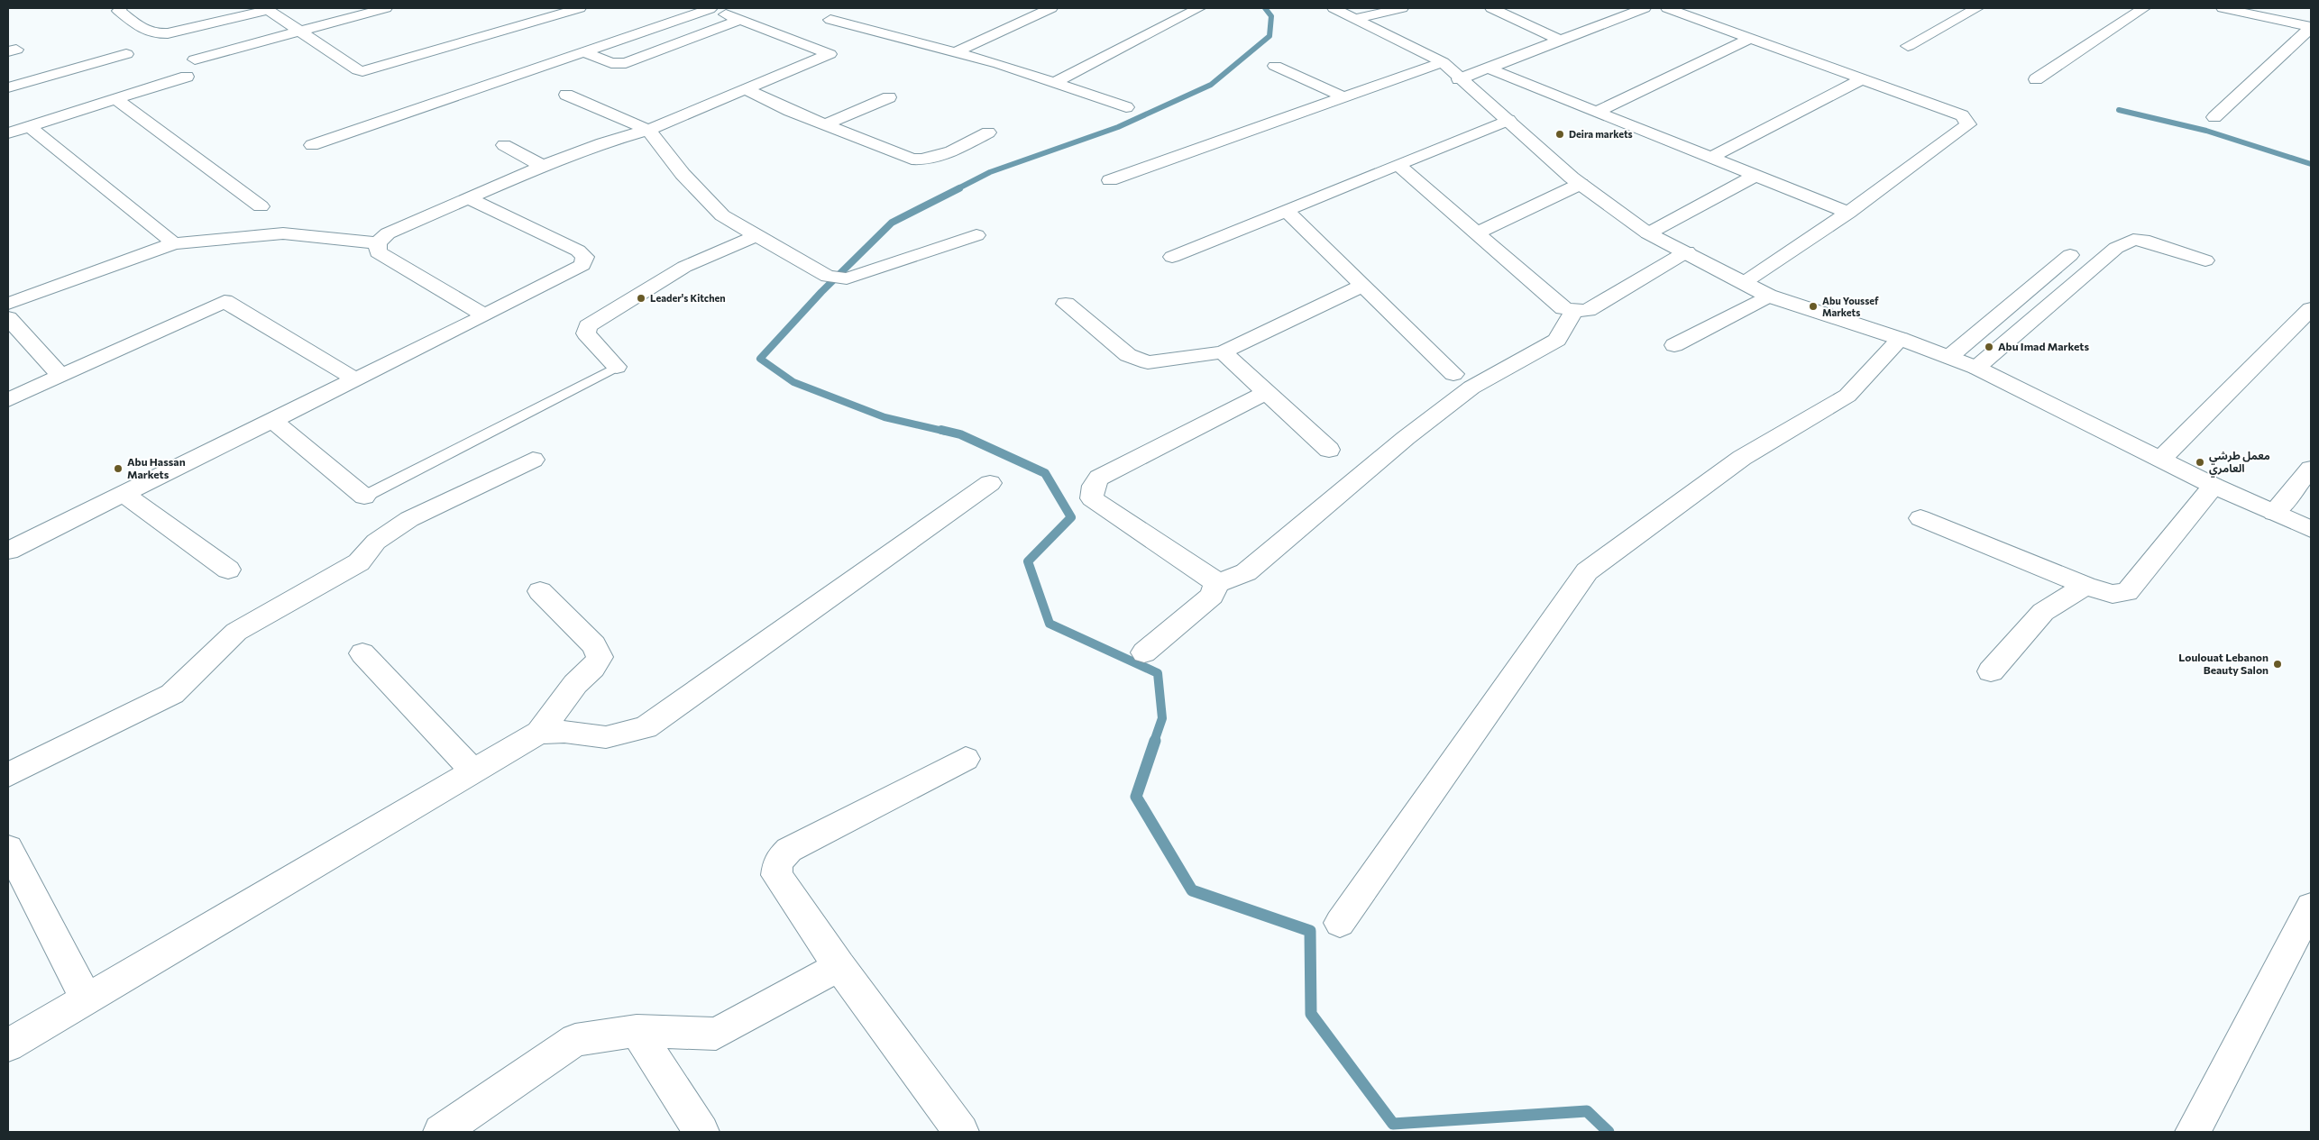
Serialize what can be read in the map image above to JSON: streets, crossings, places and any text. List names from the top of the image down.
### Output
{
  "places": [
    "Deira markets",
    "Leader's Kitchen",
    "Abu Youssef Markets",
    "Abu Imad Markets",
    "معمل طرشي العامري",
    "Abu Hassan Markets",
    "Loulouat Lebanon Beauty Salon"
  ]
}
